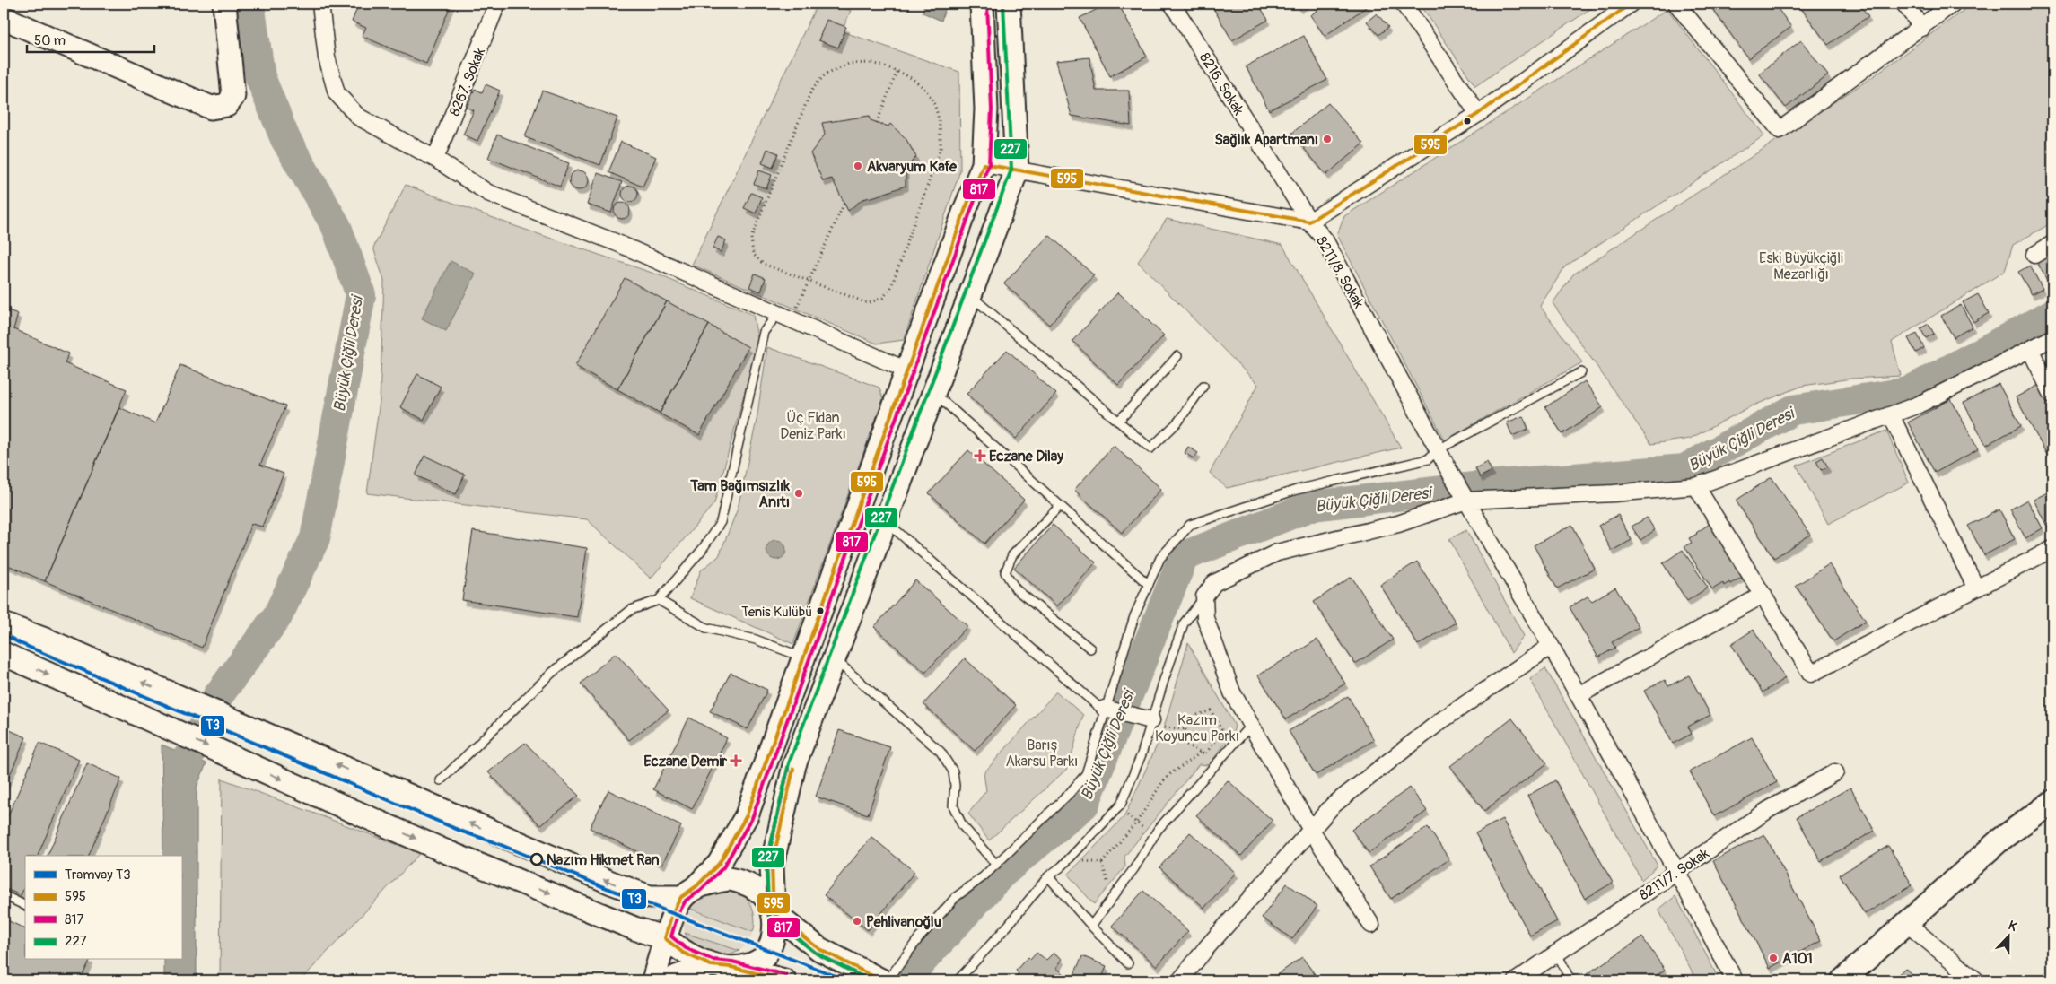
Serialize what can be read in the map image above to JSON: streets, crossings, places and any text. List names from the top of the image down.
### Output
{
  "streets": {
    "street": [
      "8267. Sokak",
      "8216. Sokak",
      "8211/8. Sokak",
      "8211/7. Sokak"
    ]
  },
  "crossings": [
    ["8216. Sokak", "8211/8. Sokak"],
    ["8211/8. Sokak", "8211/7. Sokak"]
  ],
  "water": ["Büyük Çiğli Deresi"],
  "parks": [
    "Eski Büyükçiğli Mezarlığı",
    "Üç Fidan Deniz Parkı",
    "Kazım Koyuncu Parkı",
    "Barış Akarsu Parkı"
  ],
  "places": {
    "other": [
      "Sağlık Apartmanı",
      "Akvaryum Kafe",
      "Tam Bağımsızlık Anıtı",
      "Tenis Kulübü",
      "Nazım Hikmet Ran",
      "Pehlivanoğlu",
      "A101"
    ],
    "health": ["Eczane Dilay", "Eczane Demir"]
  },
  "lines": [
    "transit line 595",
    "transit line 817",
    "transit line 227",
    "tram line T3"
  ],
  "legend": [
    "Tramvay T3",
    "595",
    "817",
    "227"
  ],
  "scale_bar": "50 m",
  "north": "top"
}
